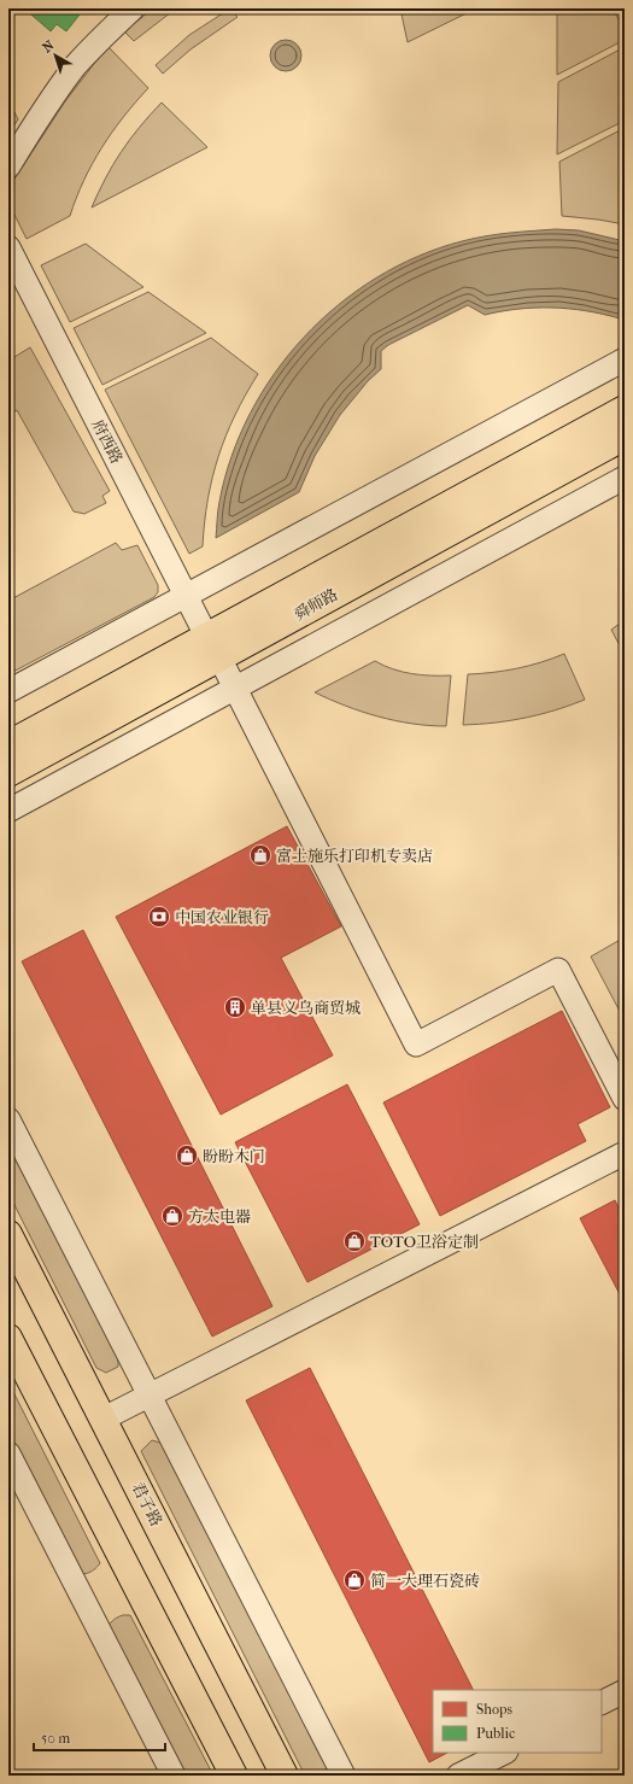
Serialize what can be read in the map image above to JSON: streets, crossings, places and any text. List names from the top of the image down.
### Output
{
  "streets": {
    "main road": ["舜师路", "君子路"],
    "street": ["府西路"]
  },
  "crossings": [
    ["府西路", "舜师路"]
  ],
  "places": {
    "shop": [
      "富士施乐打印机专卖店",
      "盼盼木门",
      "方太电器",
      "TOTO卫浴定制",
      "简一大理石瓷砖"
    ],
    "bank": ["中国农业银行"],
    "building": ["单县义乌商贸城"]
  },
  "legend": ["Shops", "Public"],
  "scale_bar": "50 m",
  "north": "top left"
}
